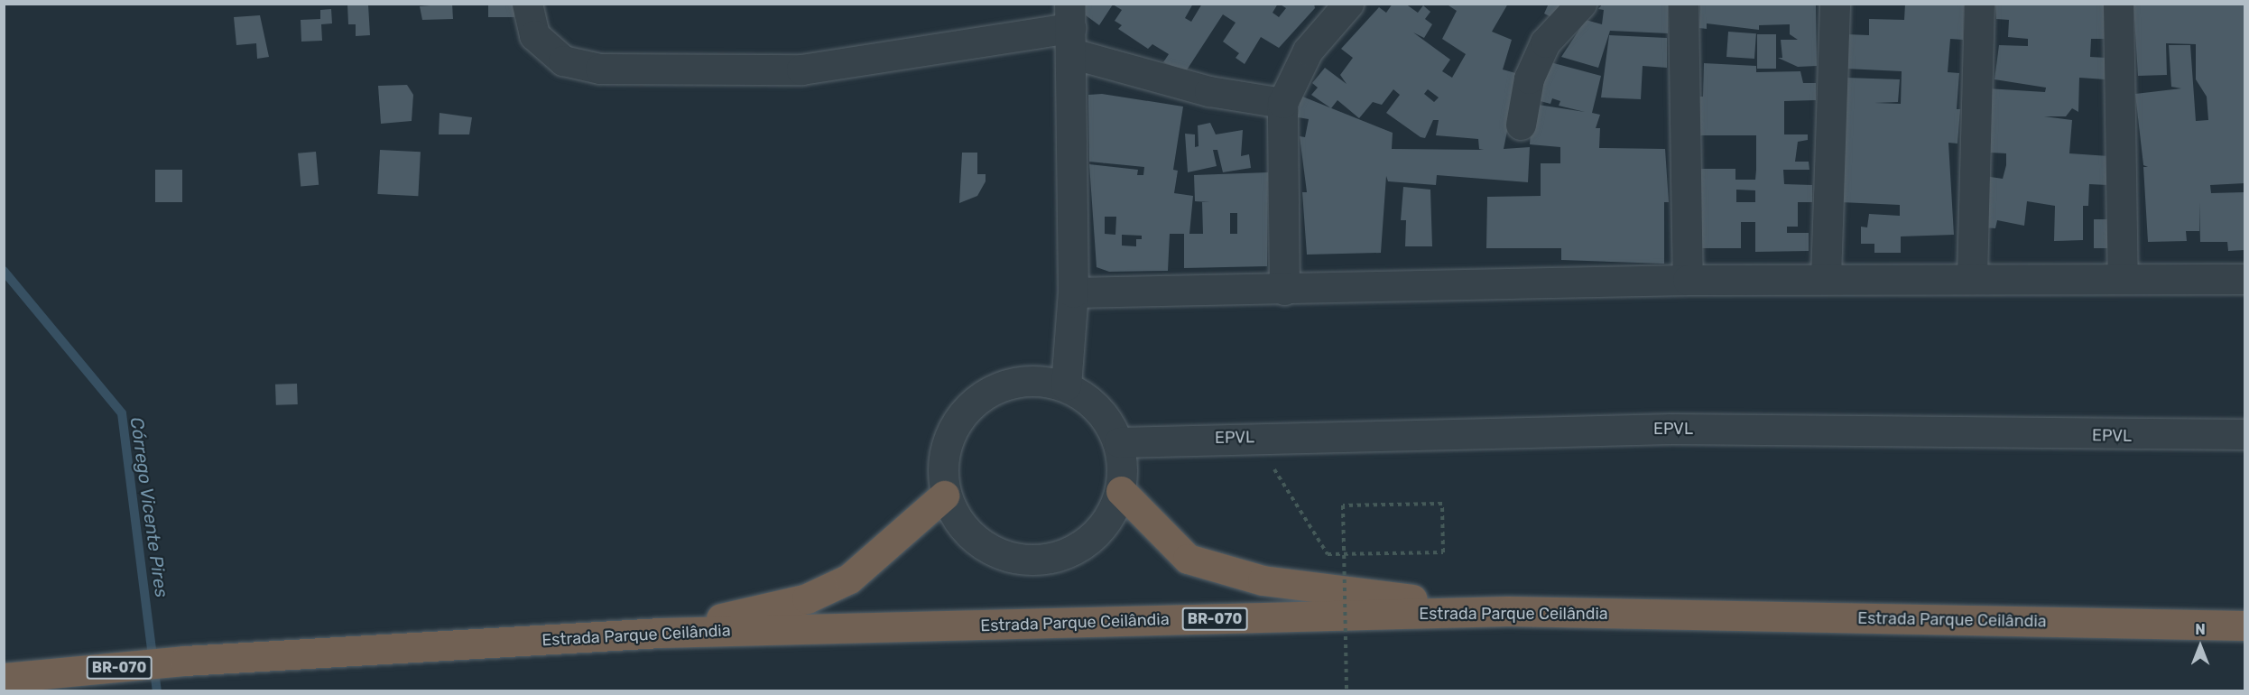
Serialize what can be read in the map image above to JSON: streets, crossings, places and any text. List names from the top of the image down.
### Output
{
  "streets": {
    "highway": ["Estrada Parque Ceilândia", "BR-070"],
    "street": ["EPVL"]
  },
  "water": ["Córrego Vicente Pires"],
  "north": "top"
}
